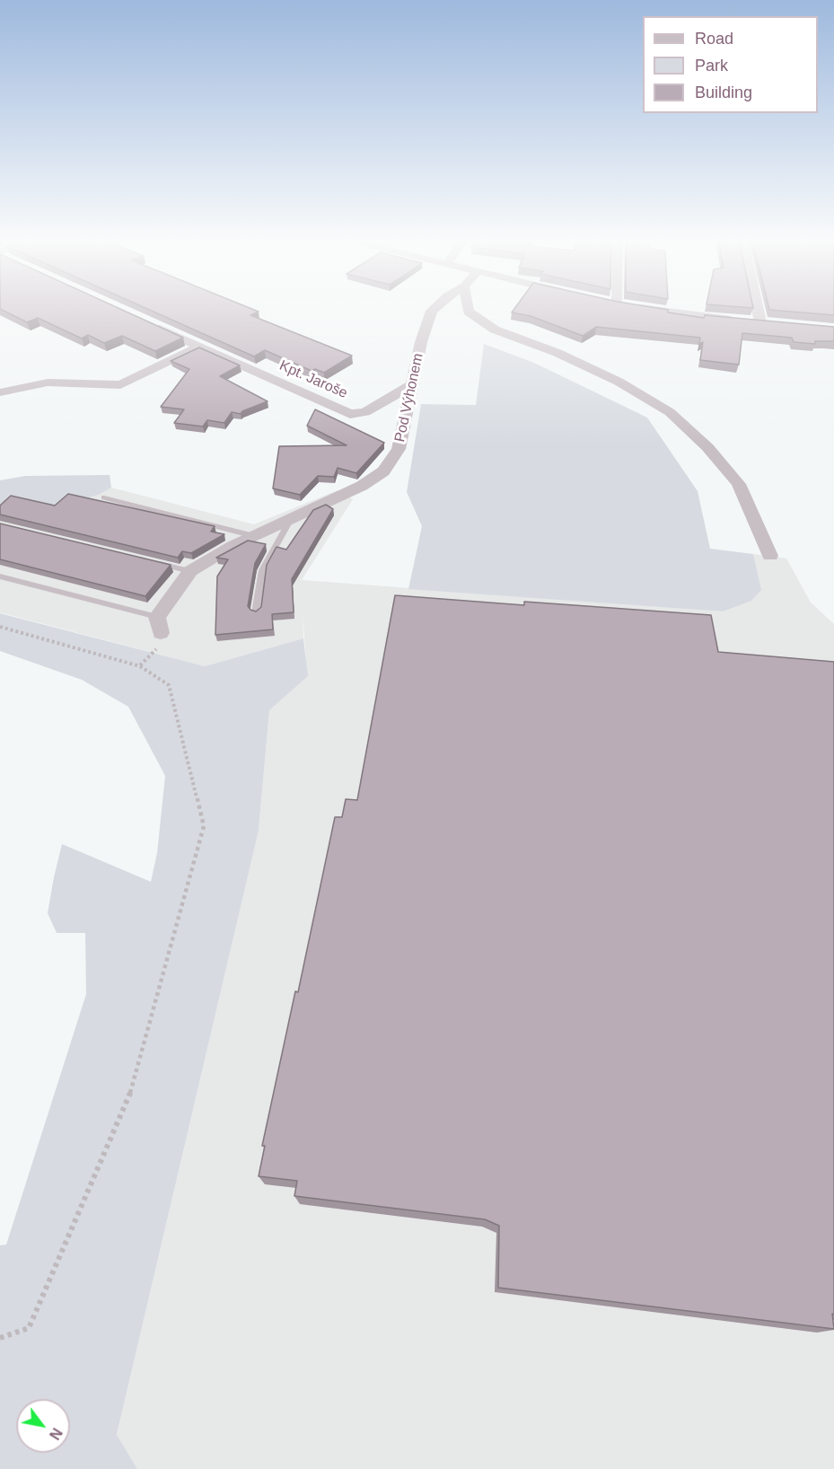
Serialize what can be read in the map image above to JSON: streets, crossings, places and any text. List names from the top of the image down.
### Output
{
  "streets": {
    "street": ["Kpt. Jaroše", "Pod Výhonem"]
  },
  "crossings": [
    ["Kpt. Jaroše", "Pod Výhonem"]
  ],
  "legend": ["Road", "Park", "Building"],
  "north": "bottom right"
}
